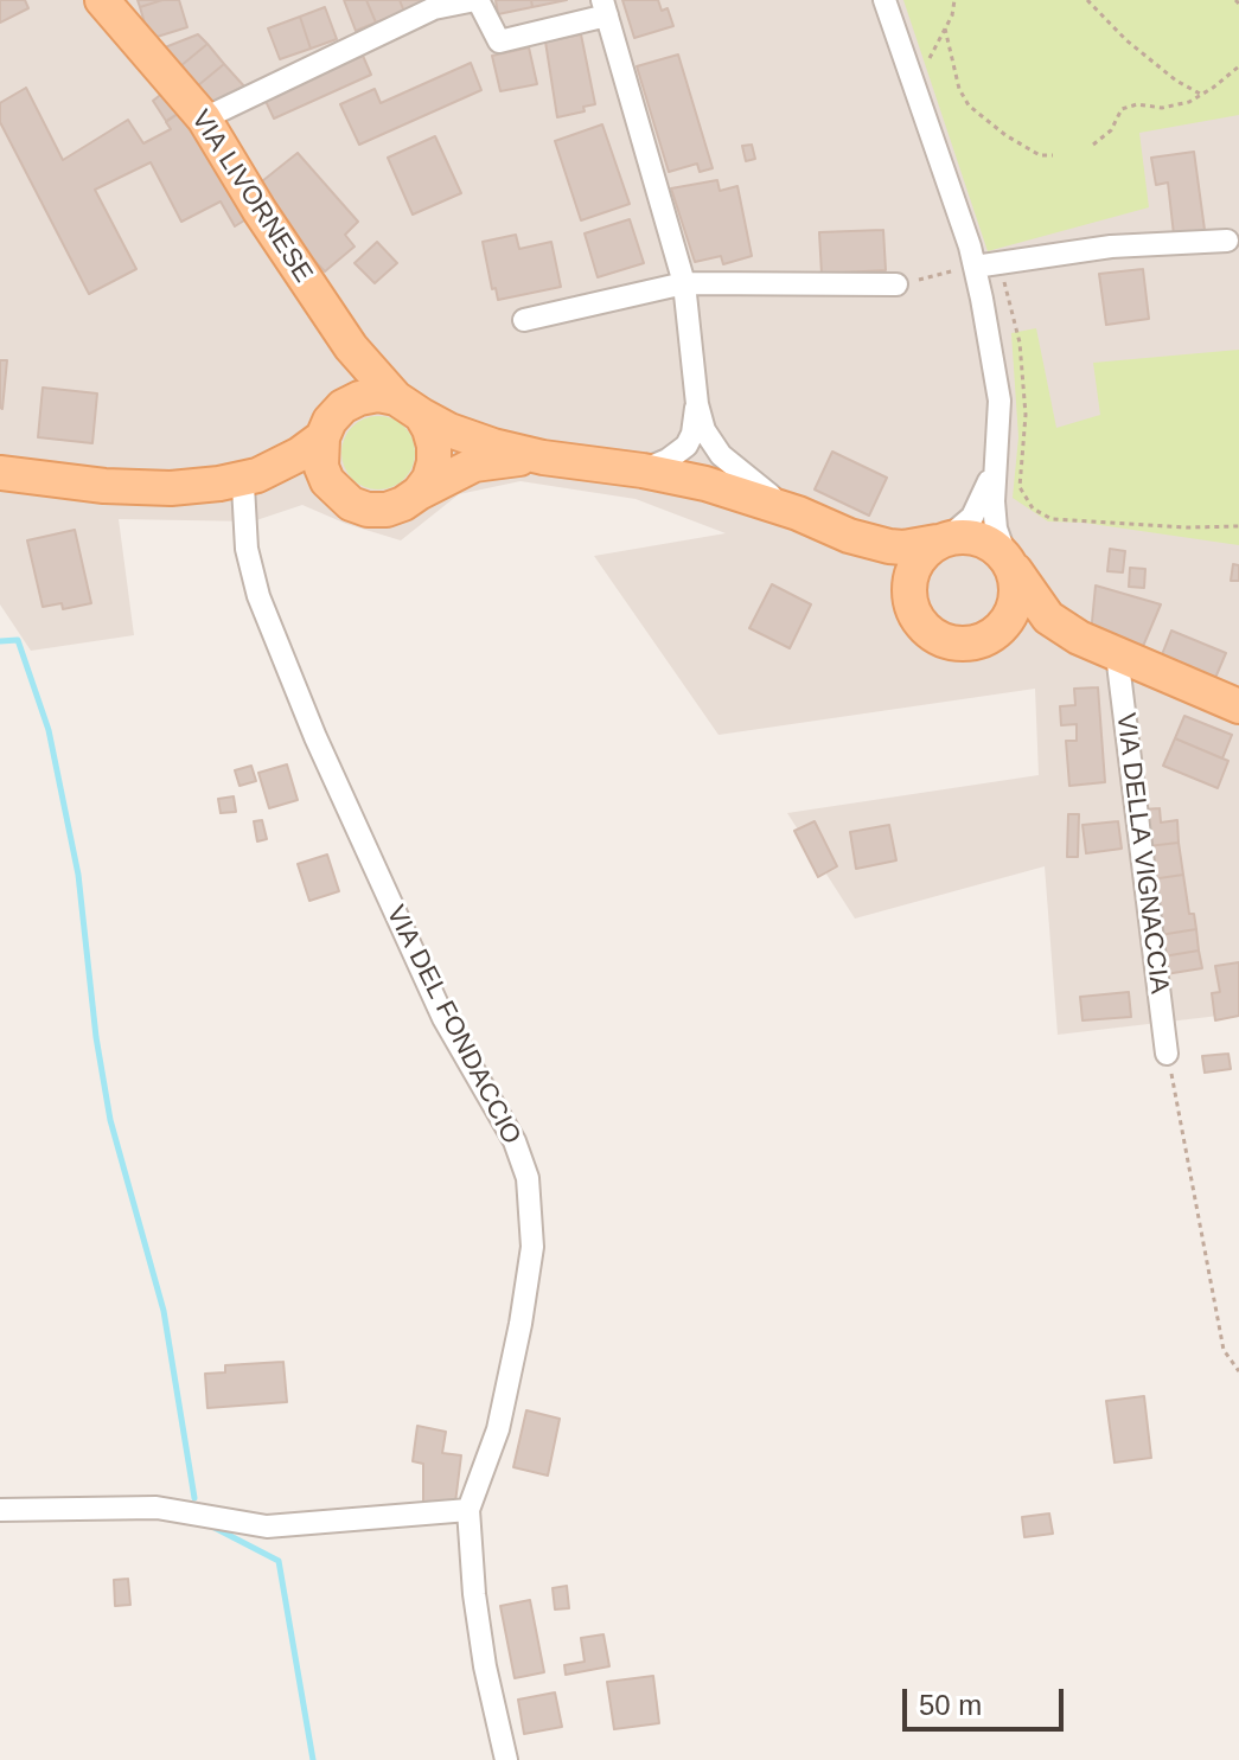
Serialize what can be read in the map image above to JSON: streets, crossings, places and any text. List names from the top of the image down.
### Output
{
  "streets": {
    "main road": ["VIA LIVORNESE"],
    "street": ["VIA DELLA VIGNACCIA", "VIA DEL FONDACCIO"]
  },
  "crossings": [
    ["VIA LIVORNESE", "VIA DELLA VIGNACCIA"],
    ["VIA LIVORNESE", "VIA DEL FONDACCIO"]
  ],
  "scale_bar": "50 m"
}
